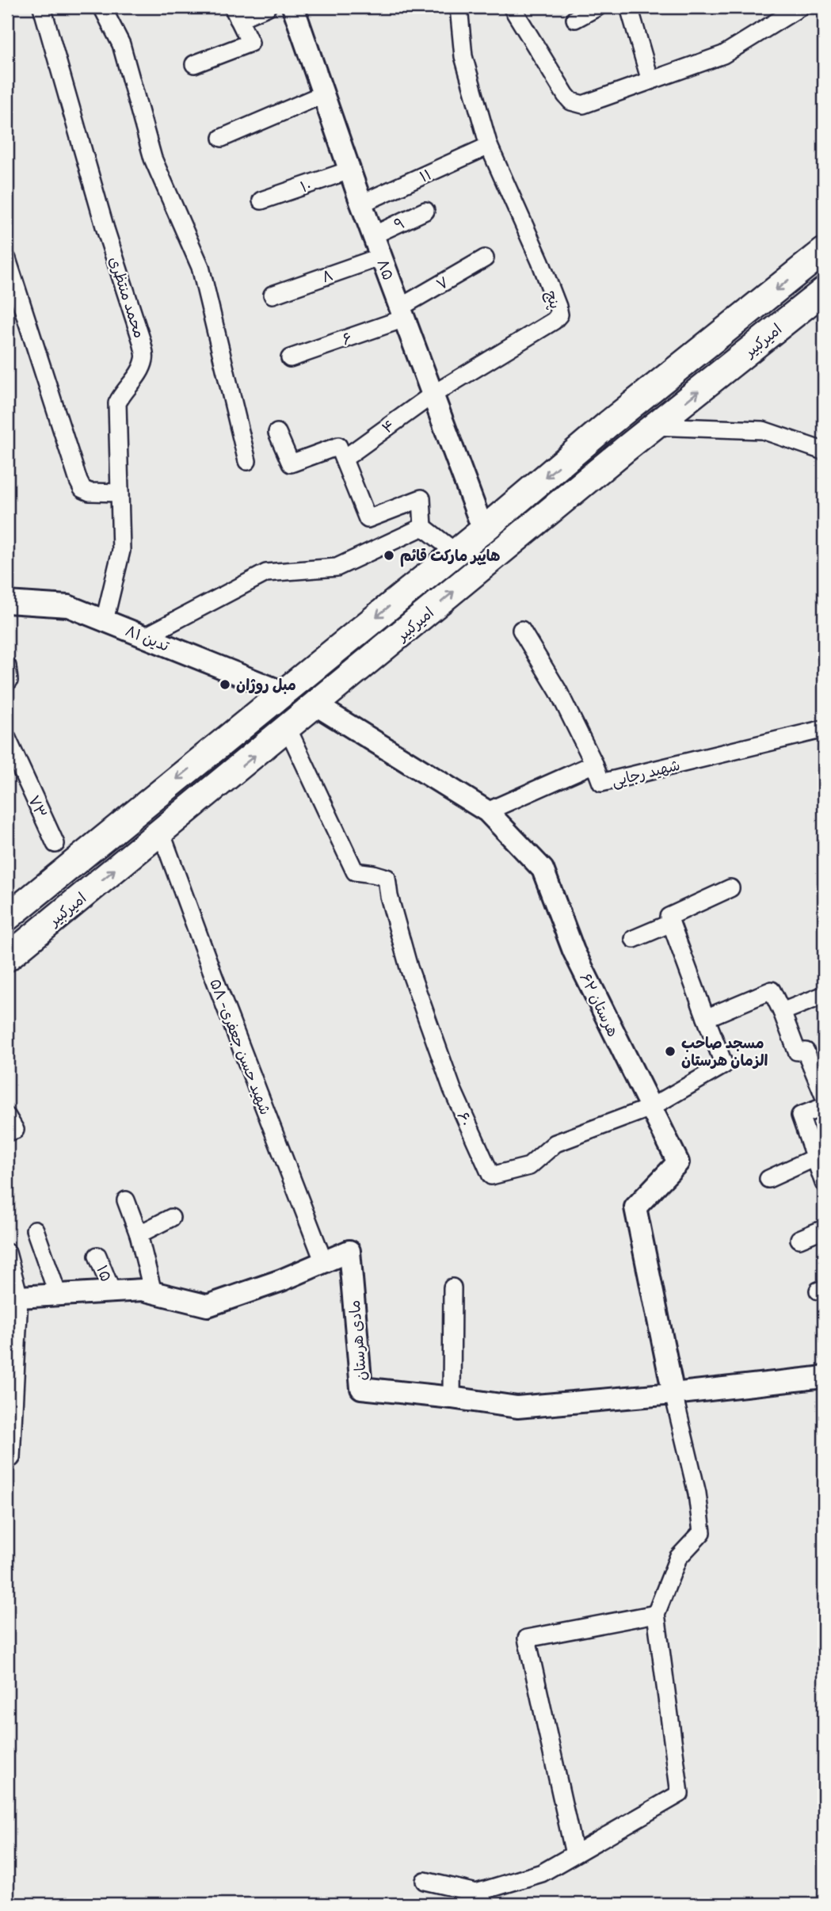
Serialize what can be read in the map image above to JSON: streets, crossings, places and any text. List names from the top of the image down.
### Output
{
  "streets": {
    "main road": ["امیرکبیر"],
    "street": [
      "۱۱",
      "۱۰",
      "۹",
      "۸۵",
      "۸",
      "۷",
      "محمد منتظری",
      "پنج",
      "۶",
      "۴",
      "تدین ۸۱",
      "شهید رجایی",
      "۷۳",
      "هرستان ۶۲",
      "شهید حسن جعفری- ۵۸",
      "۶۰",
      "۱۵",
      "مادی هرستان"
    ]
  },
  "crossings": [
    ["۱۱", "۸۵"],
    ["۱۱", "پنج"],
    ["۱۰", "۸۵"],
    ["۹", "۸۵"],
    ["۸۵", "۸"],
    ["۸۵", "۷"],
    ["۸۵", "پنج"],
    ["۸۵", "۶"],
    ["۸۵", "امیرکبیر"],
    ["۸۵", "۴"],
    ["۷", "۶"],
    ["محمد منتظری", "تدین ۸۱"],
    ["پنج", "۴"],
    ["امیرکبیر", "تدین ۸۱"],
    ["امیرکبیر", "هرستان ۶۲"],
    ["امیرکبیر", "شهید حسن جعفری- ۵۸"],
    ["امیرکبیر", "۶۰"],
    ["شهید رجایی", "هرستان ۶۲"],
    ["هرستان ۶۲", "۶۰"],
    ["هرستان ۶۲", "مادی هرستان"],
    ["شهید حسن جعفری- ۵۸", "مادی هرستان"],
    ["۱۵", "مادی هرستان"]
  ],
  "places": ["هایپر مارکت قائم", "مبل روژان", "مسجد صاحب الزمان هرستان"]
}
